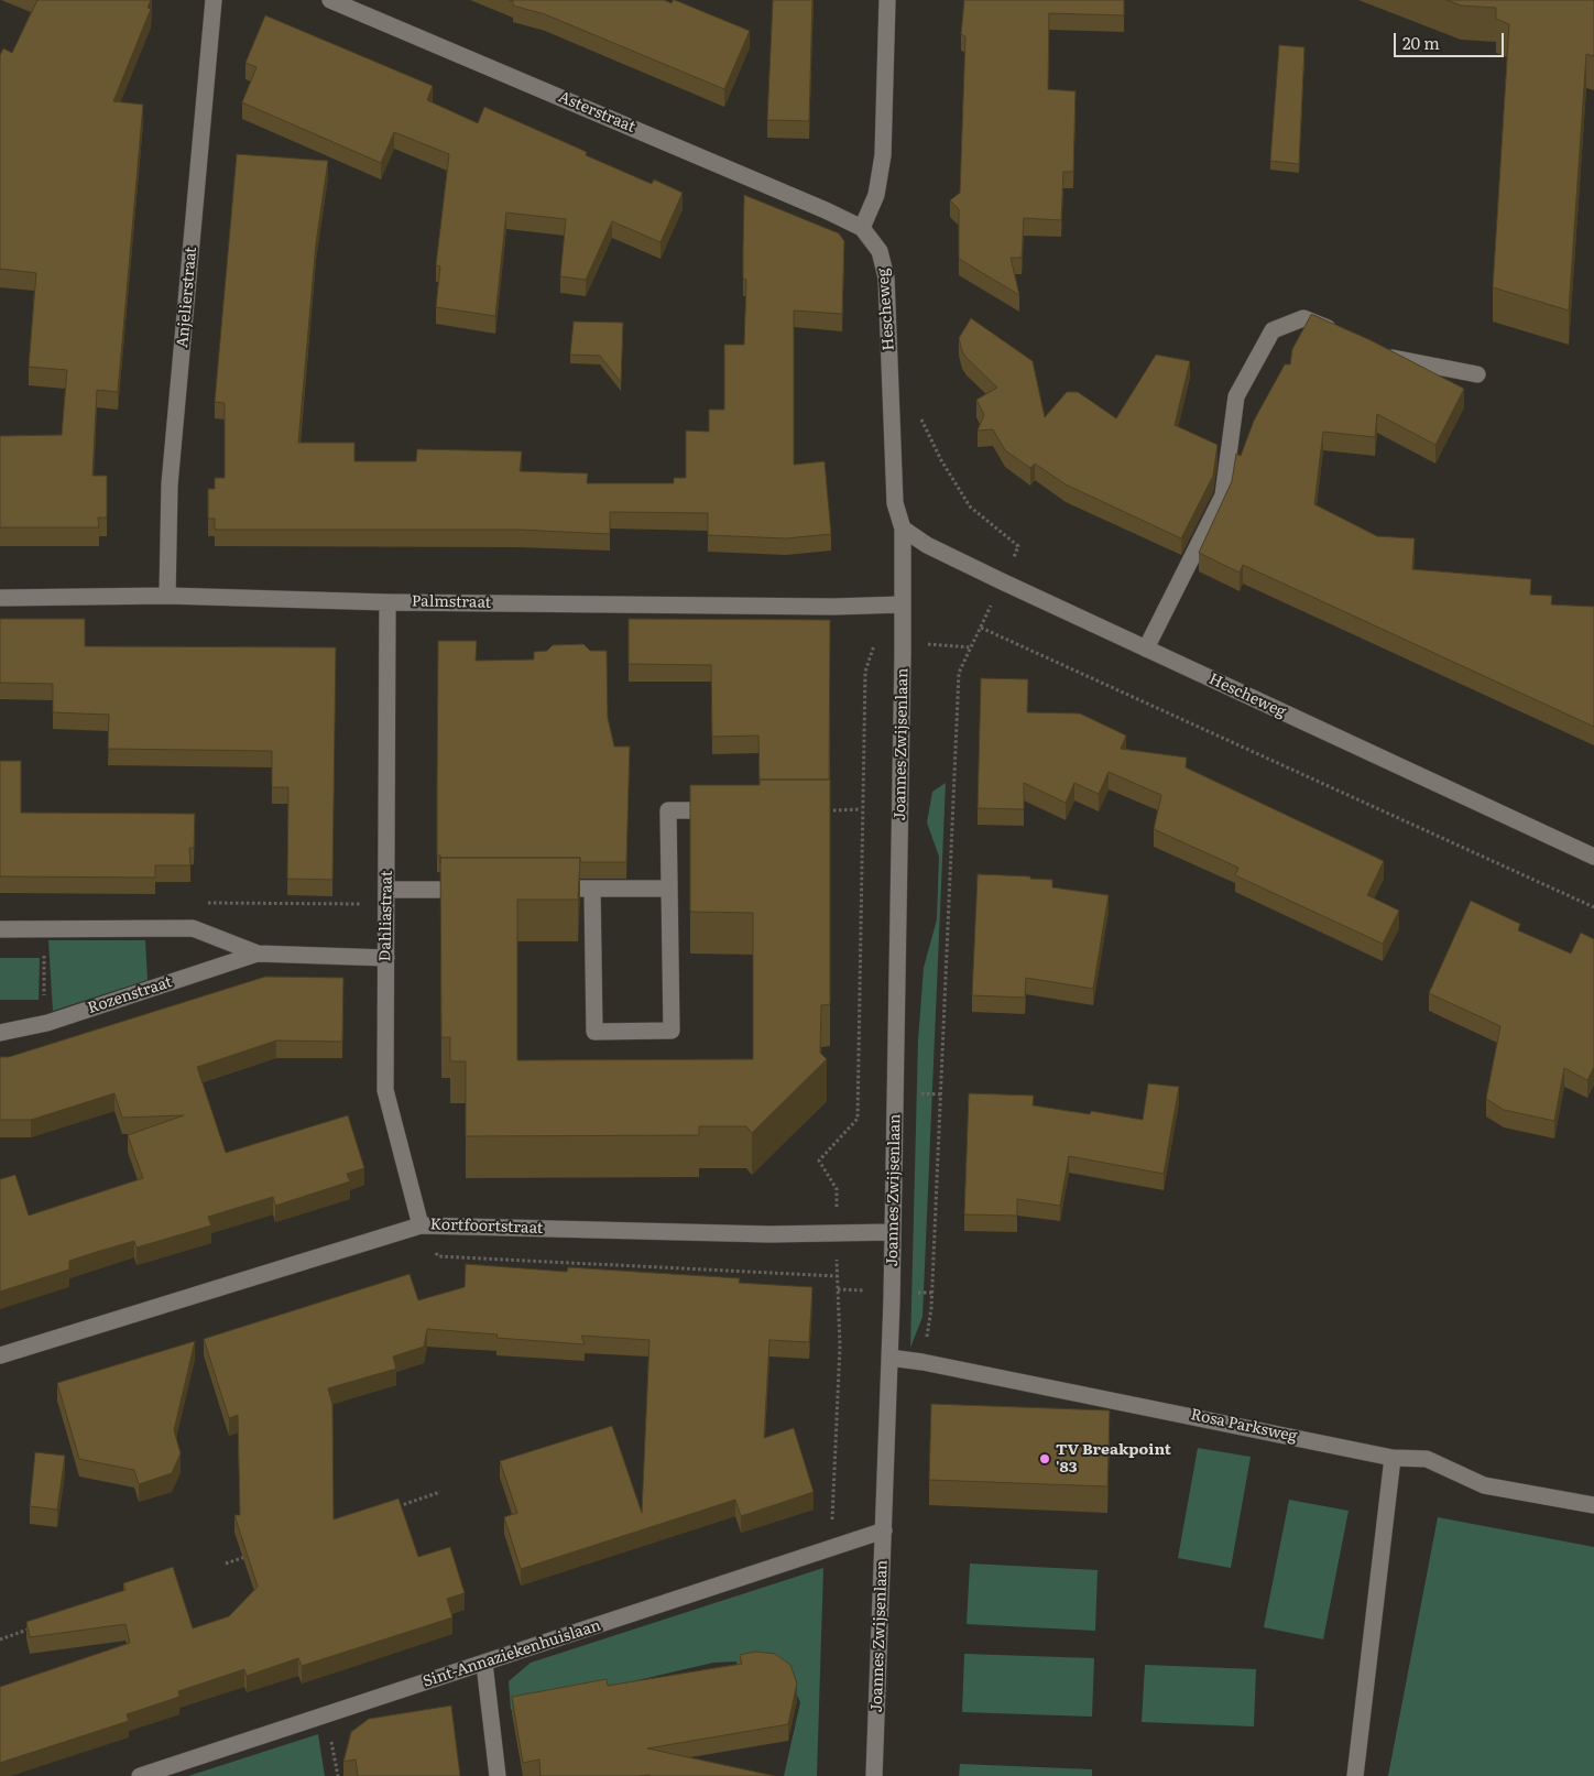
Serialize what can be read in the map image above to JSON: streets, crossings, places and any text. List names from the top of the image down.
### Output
{
  "streets": {
    "street": [
      "Asterstraat",
      "Anjelierstraat",
      "Hescheweg",
      "Palmstraat",
      "Joannes Zwijsenlaan",
      "Dahliastraat",
      "Rozenstraat",
      "Kortfoortstraat",
      "Rosa Parksweg",
      "Sint-Annaziekenhuislaan"
    ]
  },
  "crossings": [
    ["Asterstraat", "Hescheweg"],
    ["Anjelierstraat", "Palmstraat"],
    ["Hescheweg", "Palmstraat"],
    ["Hescheweg", "Joannes Zwijsenlaan"],
    ["Palmstraat", "Joannes Zwijsenlaan"],
    ["Palmstraat", "Dahliastraat"],
    ["Joannes Zwijsenlaan", "Kortfoortstraat"],
    ["Joannes Zwijsenlaan", "Rosa Parksweg"],
    ["Joannes Zwijsenlaan", "Sint-Annaziekenhuislaan"],
    ["Dahliastraat", "Rozenstraat"],
    ["Dahliastraat", "Kortfoortstraat"]
  ],
  "places": ["TV Breakpoint '83"],
  "scale_bar": "20 m"
}
